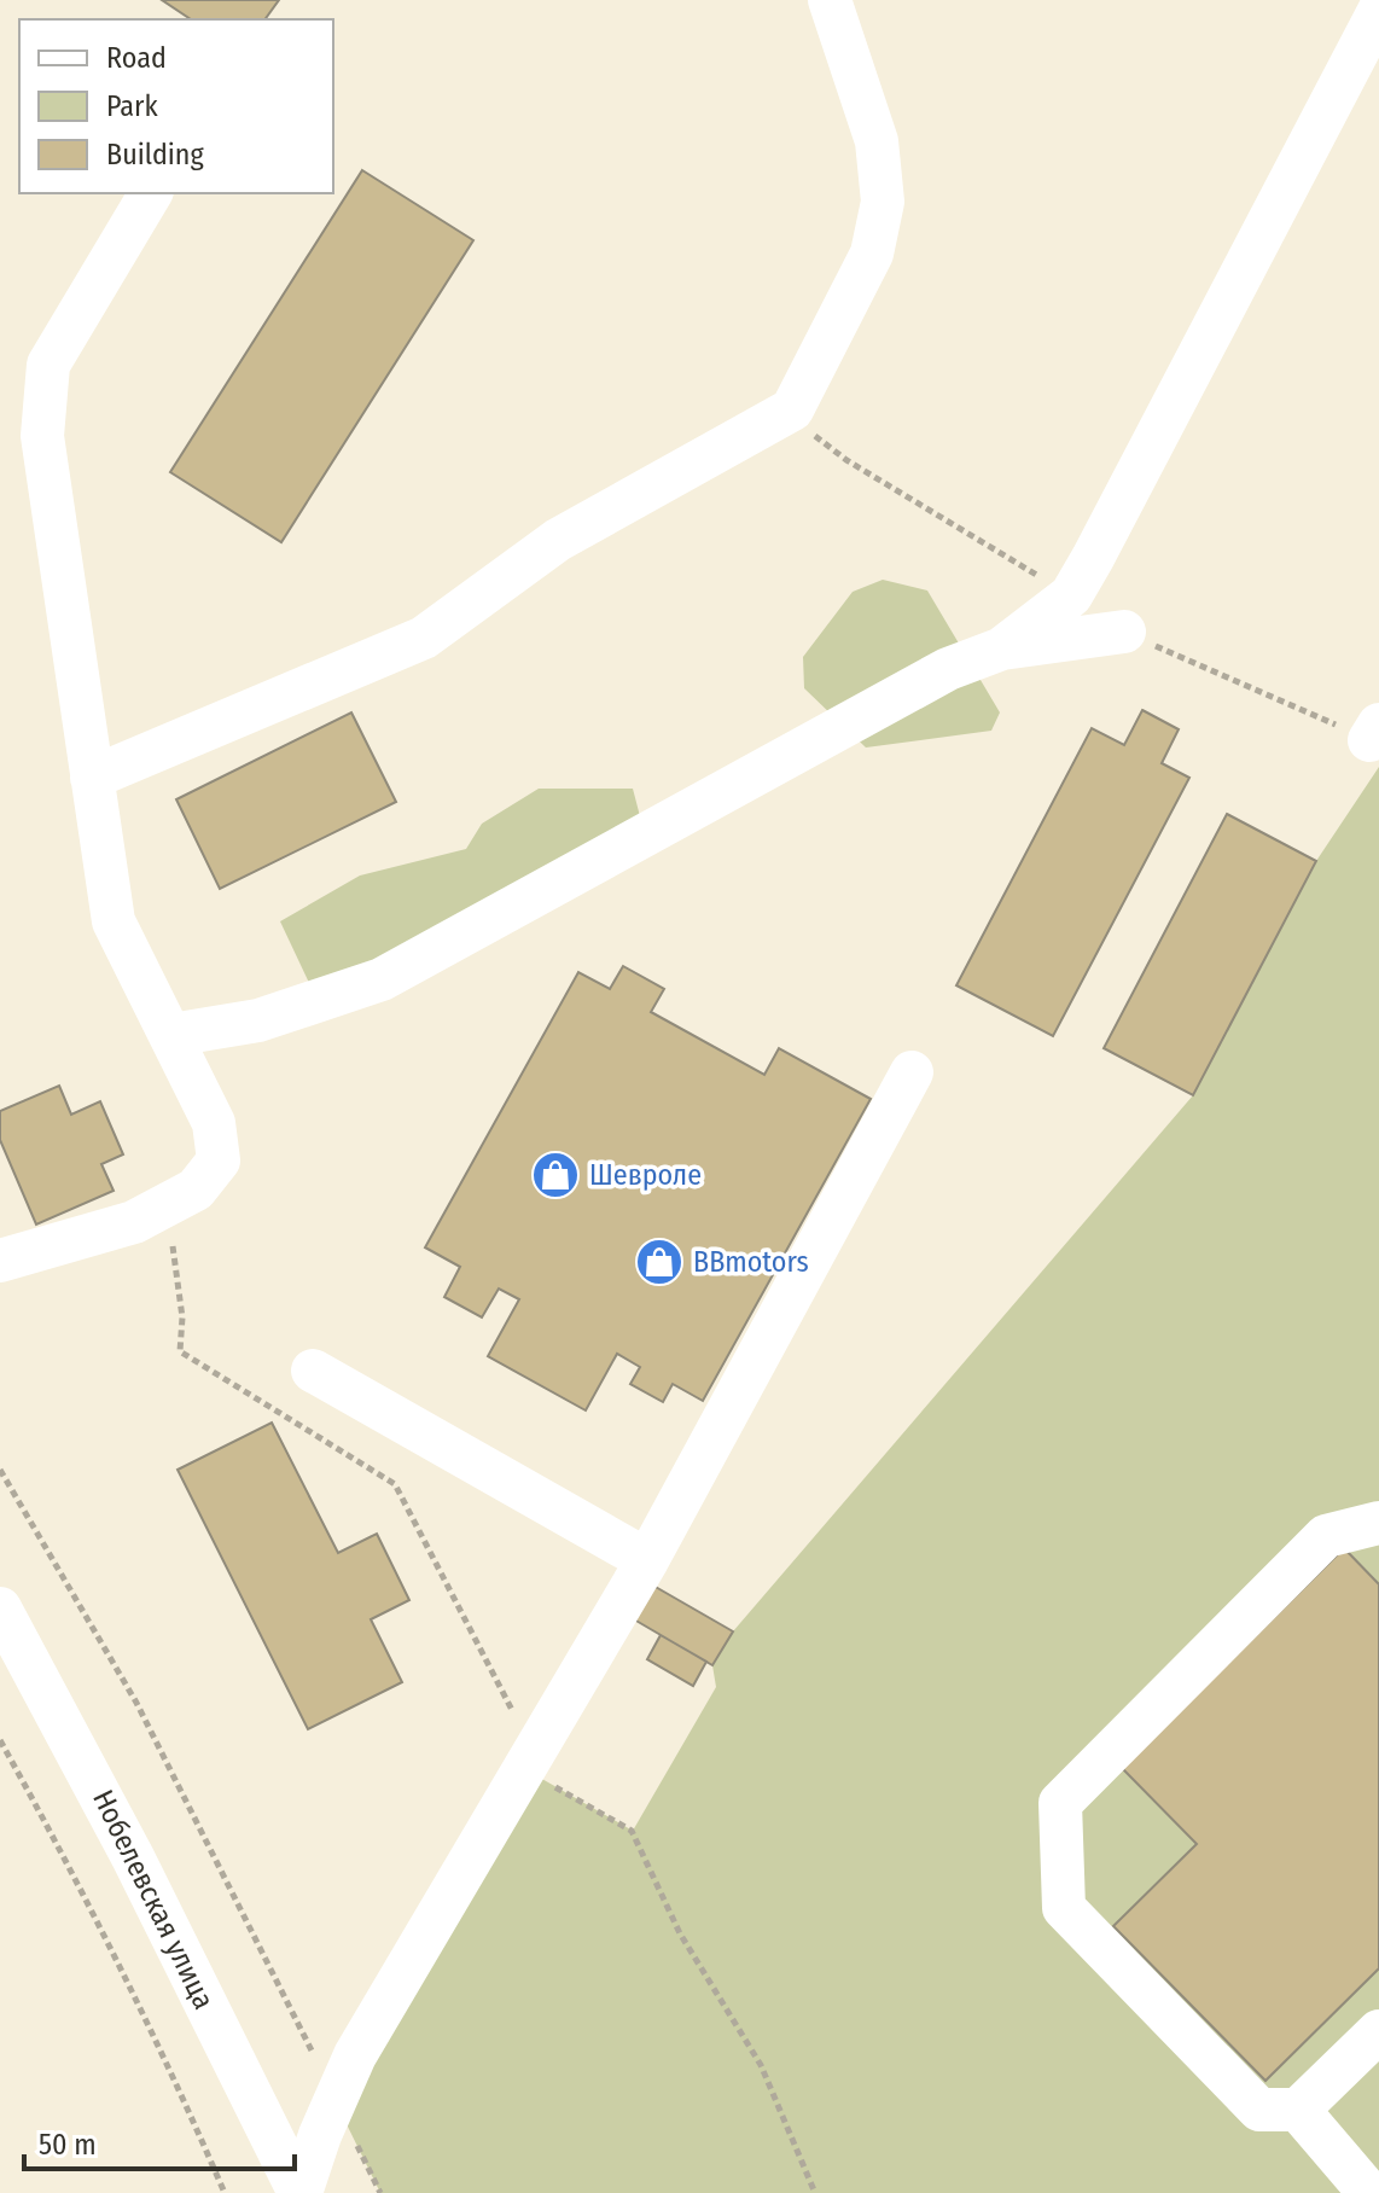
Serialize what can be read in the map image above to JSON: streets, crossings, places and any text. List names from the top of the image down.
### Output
{
  "streets": {
    "street": ["Нобелевская улица"]
  },
  "places": {
    "shop": ["Шевроле", "BBmotors"]
  },
  "legend": ["Road", "Park", "Building"],
  "scale_bar": "50 m"
}
